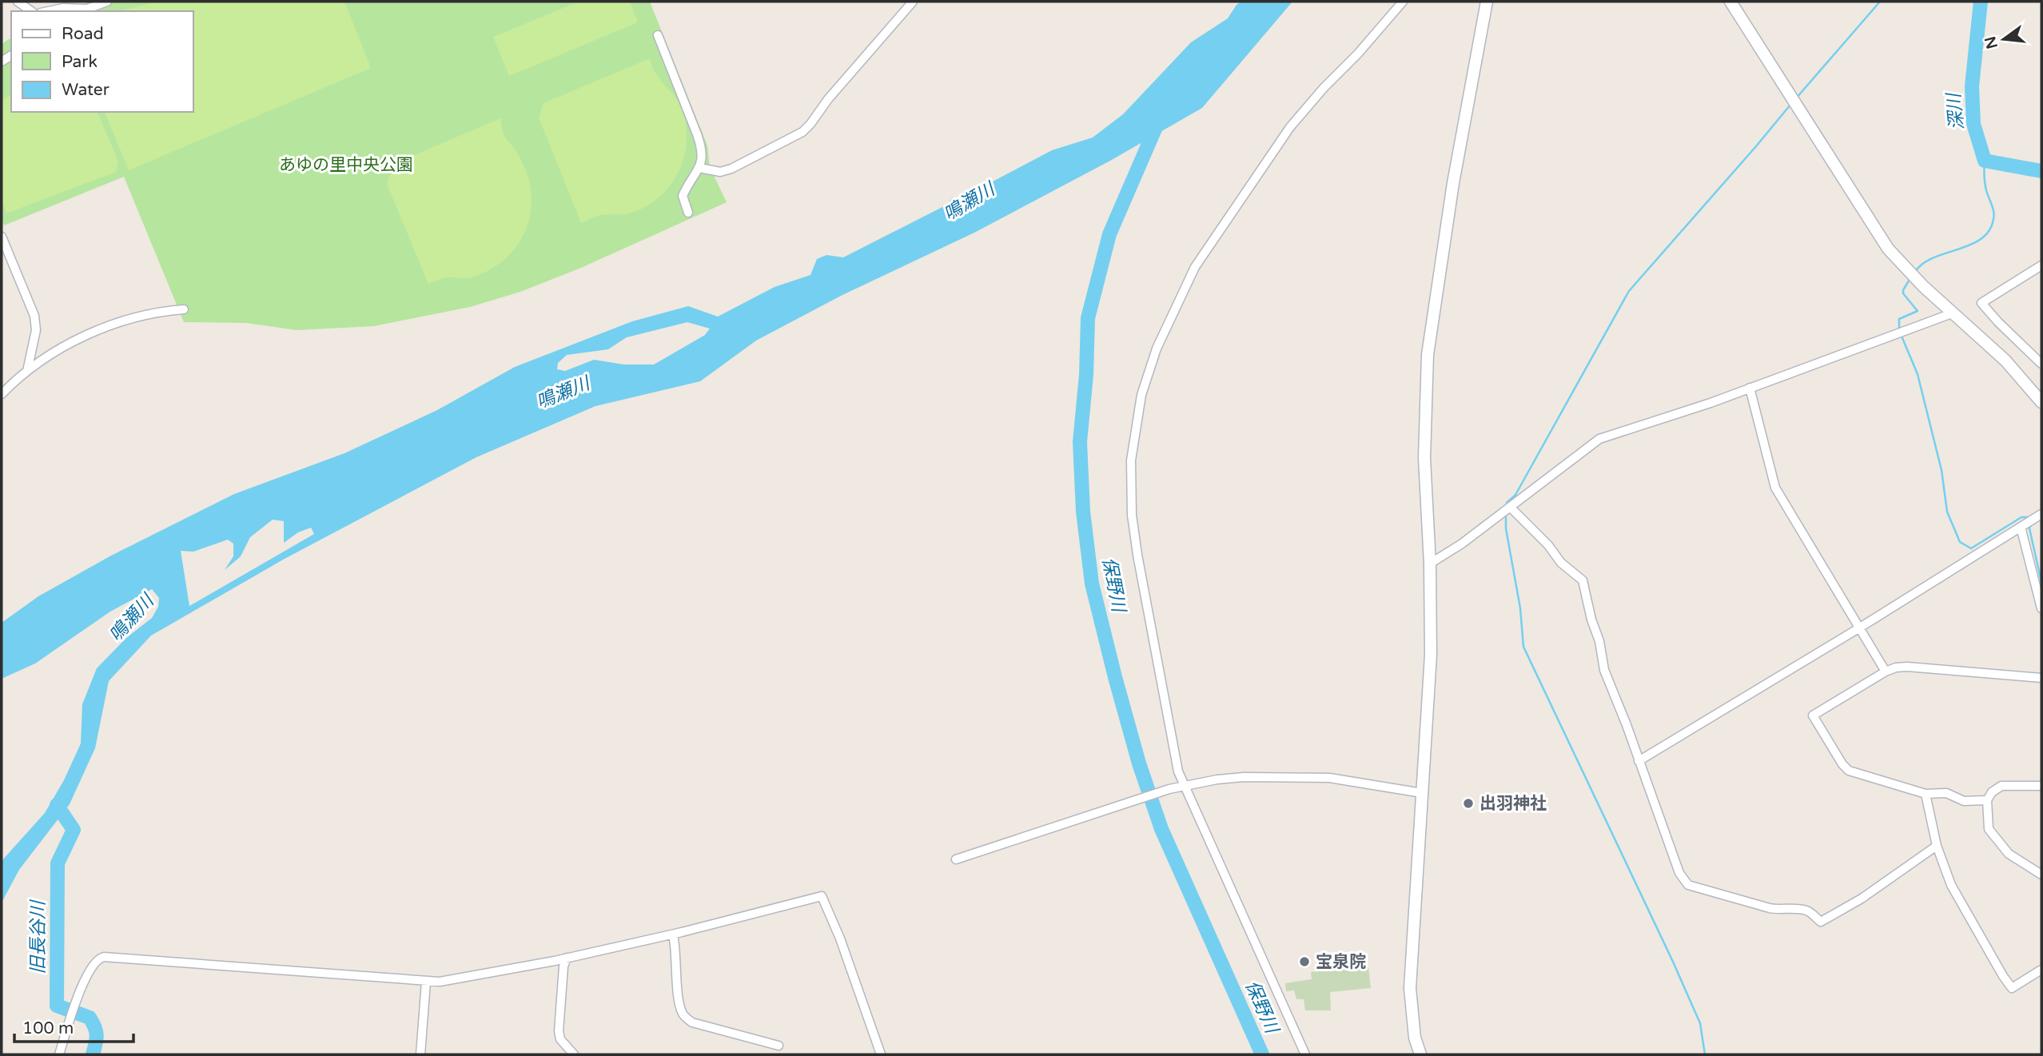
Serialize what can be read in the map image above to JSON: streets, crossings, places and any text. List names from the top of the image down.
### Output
{
  "water": [
    "深川",
    "鳴瀬川",
    "保野川",
    "旧長谷川"
  ],
  "parks": ["あゆの里中央公園"],
  "places": ["出羽神社", "宝泉院"],
  "legend": ["Road", "Park", "Water"],
  "scale_bar": "100 m",
  "north": "left"
}
